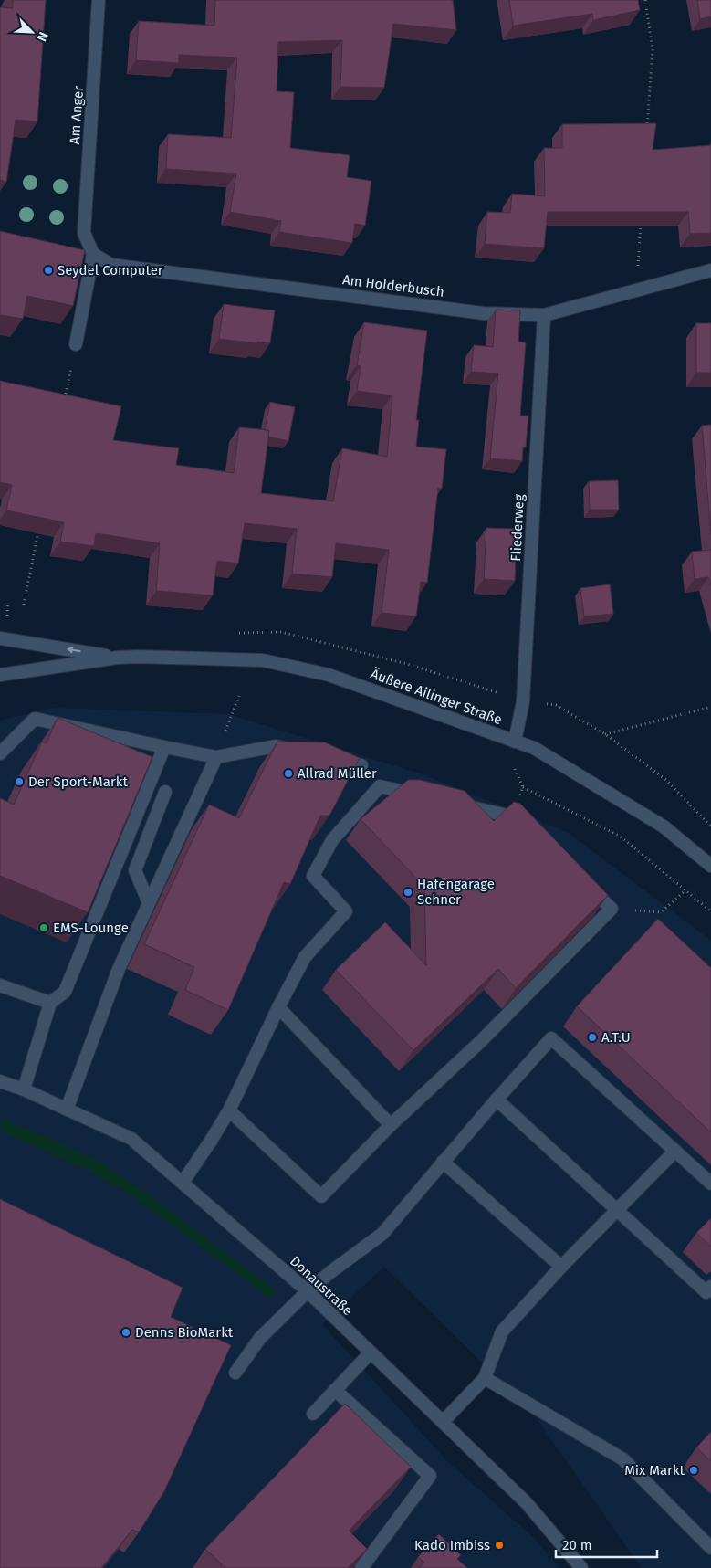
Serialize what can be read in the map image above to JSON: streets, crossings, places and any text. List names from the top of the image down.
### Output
{
  "streets": {
    "street": [
      "Am Anger",
      "Am Holderbusch",
      "Fliederweg",
      "Äußere Ailinger Straße",
      "Donaustraße"
    ]
  },
  "crossings": [
    ["Am Anger", "Am Holderbusch"],
    ["Am Holderbusch", "Fliederweg"],
    ["Fliederweg", "Äußere Ailinger Straße"]
  ],
  "places": [
    "Seydel Computer",
    "Allrad Müller",
    "Der Sport-Markt",
    "Hafengarage Sehner",
    "EMS-Lounge",
    "A.T.U",
    "Denns BioMarkt",
    "Mix Markt",
    "Kado Imbiss"
  ],
  "scale_bar": "20 m",
  "north": "bottom right"
}
